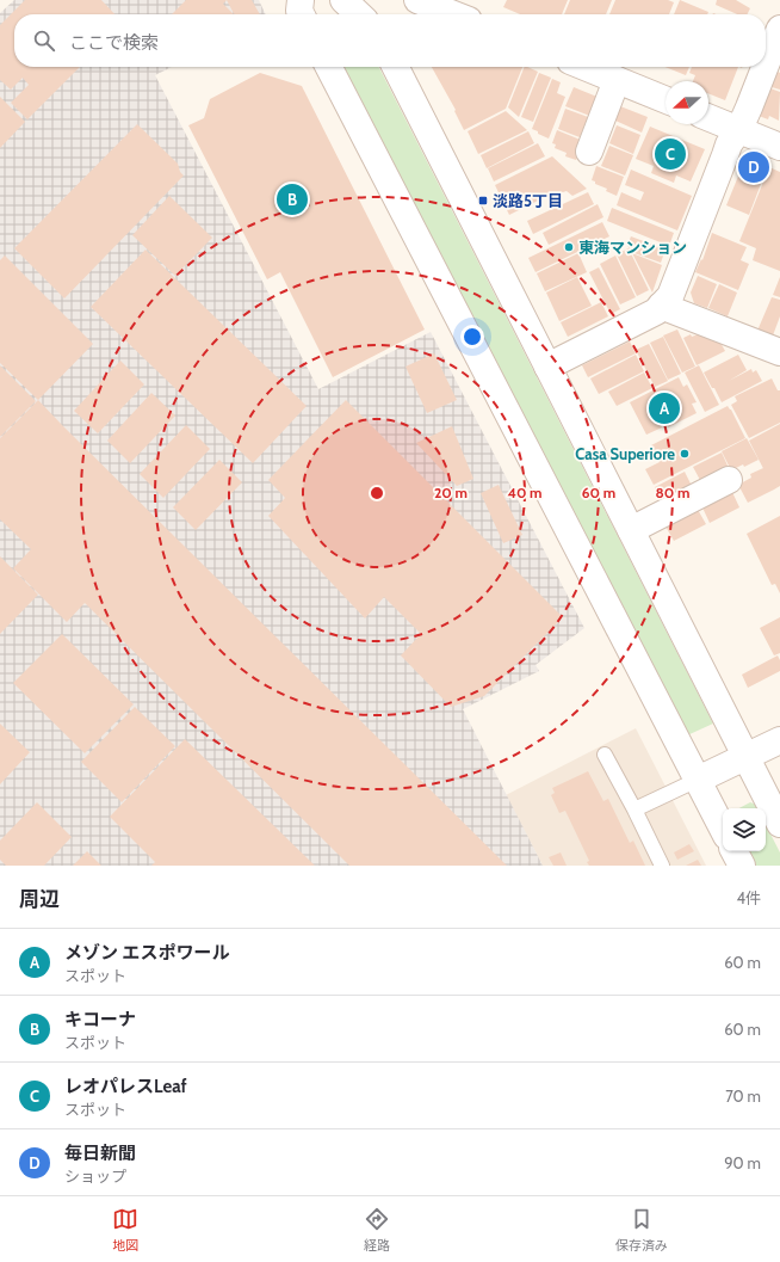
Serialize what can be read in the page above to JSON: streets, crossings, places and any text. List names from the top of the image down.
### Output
{
  "places": {
    "transit": ["淡路5丁目"],
    "other": ["東海マンション", "Casa Superiore"]
  },
  "north": "left",
  "page": {
    "search": "ここで検索",
    "pins": [
      "C",
      "D",
      "B",
      "A"
    ],
    "heading": ["周辺", "4件"],
    "list": [
      {
        "mark": "A",
        "name": "メゾン エスポワール",
        "note": "スポット",
        "value": "60 m"
      },
      {
        "mark": "B",
        "name": "キコーナ",
        "note": "スポット",
        "value": "60 m"
      },
      {
        "mark": "C",
        "name": "レオパレスLeaf",
        "note": "スポット",
        "value": "70 m"
      },
      {
        "mark": "D",
        "name": "毎日新聞",
        "note": "ショップ",
        "value": "90 m"
      }
    ],
    "nav": ["地図", "経路", "保存済み"]
  },
  "rings": [
    "20 m",
    "40 m",
    "60 m",
    "80 m"
  ]
}
